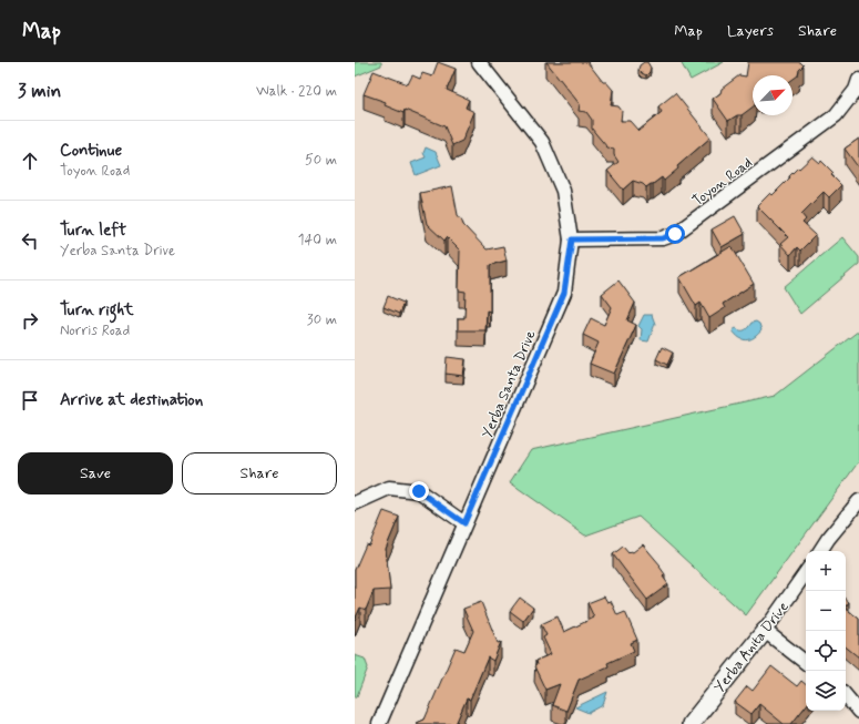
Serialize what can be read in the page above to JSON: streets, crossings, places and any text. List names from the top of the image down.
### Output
{
  "streets": {
    "street": ["Toyon Road", "Yerba Santa Drive", "Yerba Anita Drive"]
  },
  "crossings": [
    ["Toyon Road", "Yerba Santa Drive"]
  ],
  "north": "top right",
  "page": {
    "header": "Map",
    "nav": ["Map", "Layers", "Share"],
    "heading": ["3 min", "Walk · 220 m"],
    "list": [
      ["Continue", "Toyon Road", "50 m"],
      ["Turn left", "Yerba Santa Drive", "140 m"],
      ["Turn right", "Norris Road", "30 m"],
      "Arrive at destination"
    ],
    "buttons": ["Save", "Share"],
    "map_buttons": ["+", "−"]
  }
}
